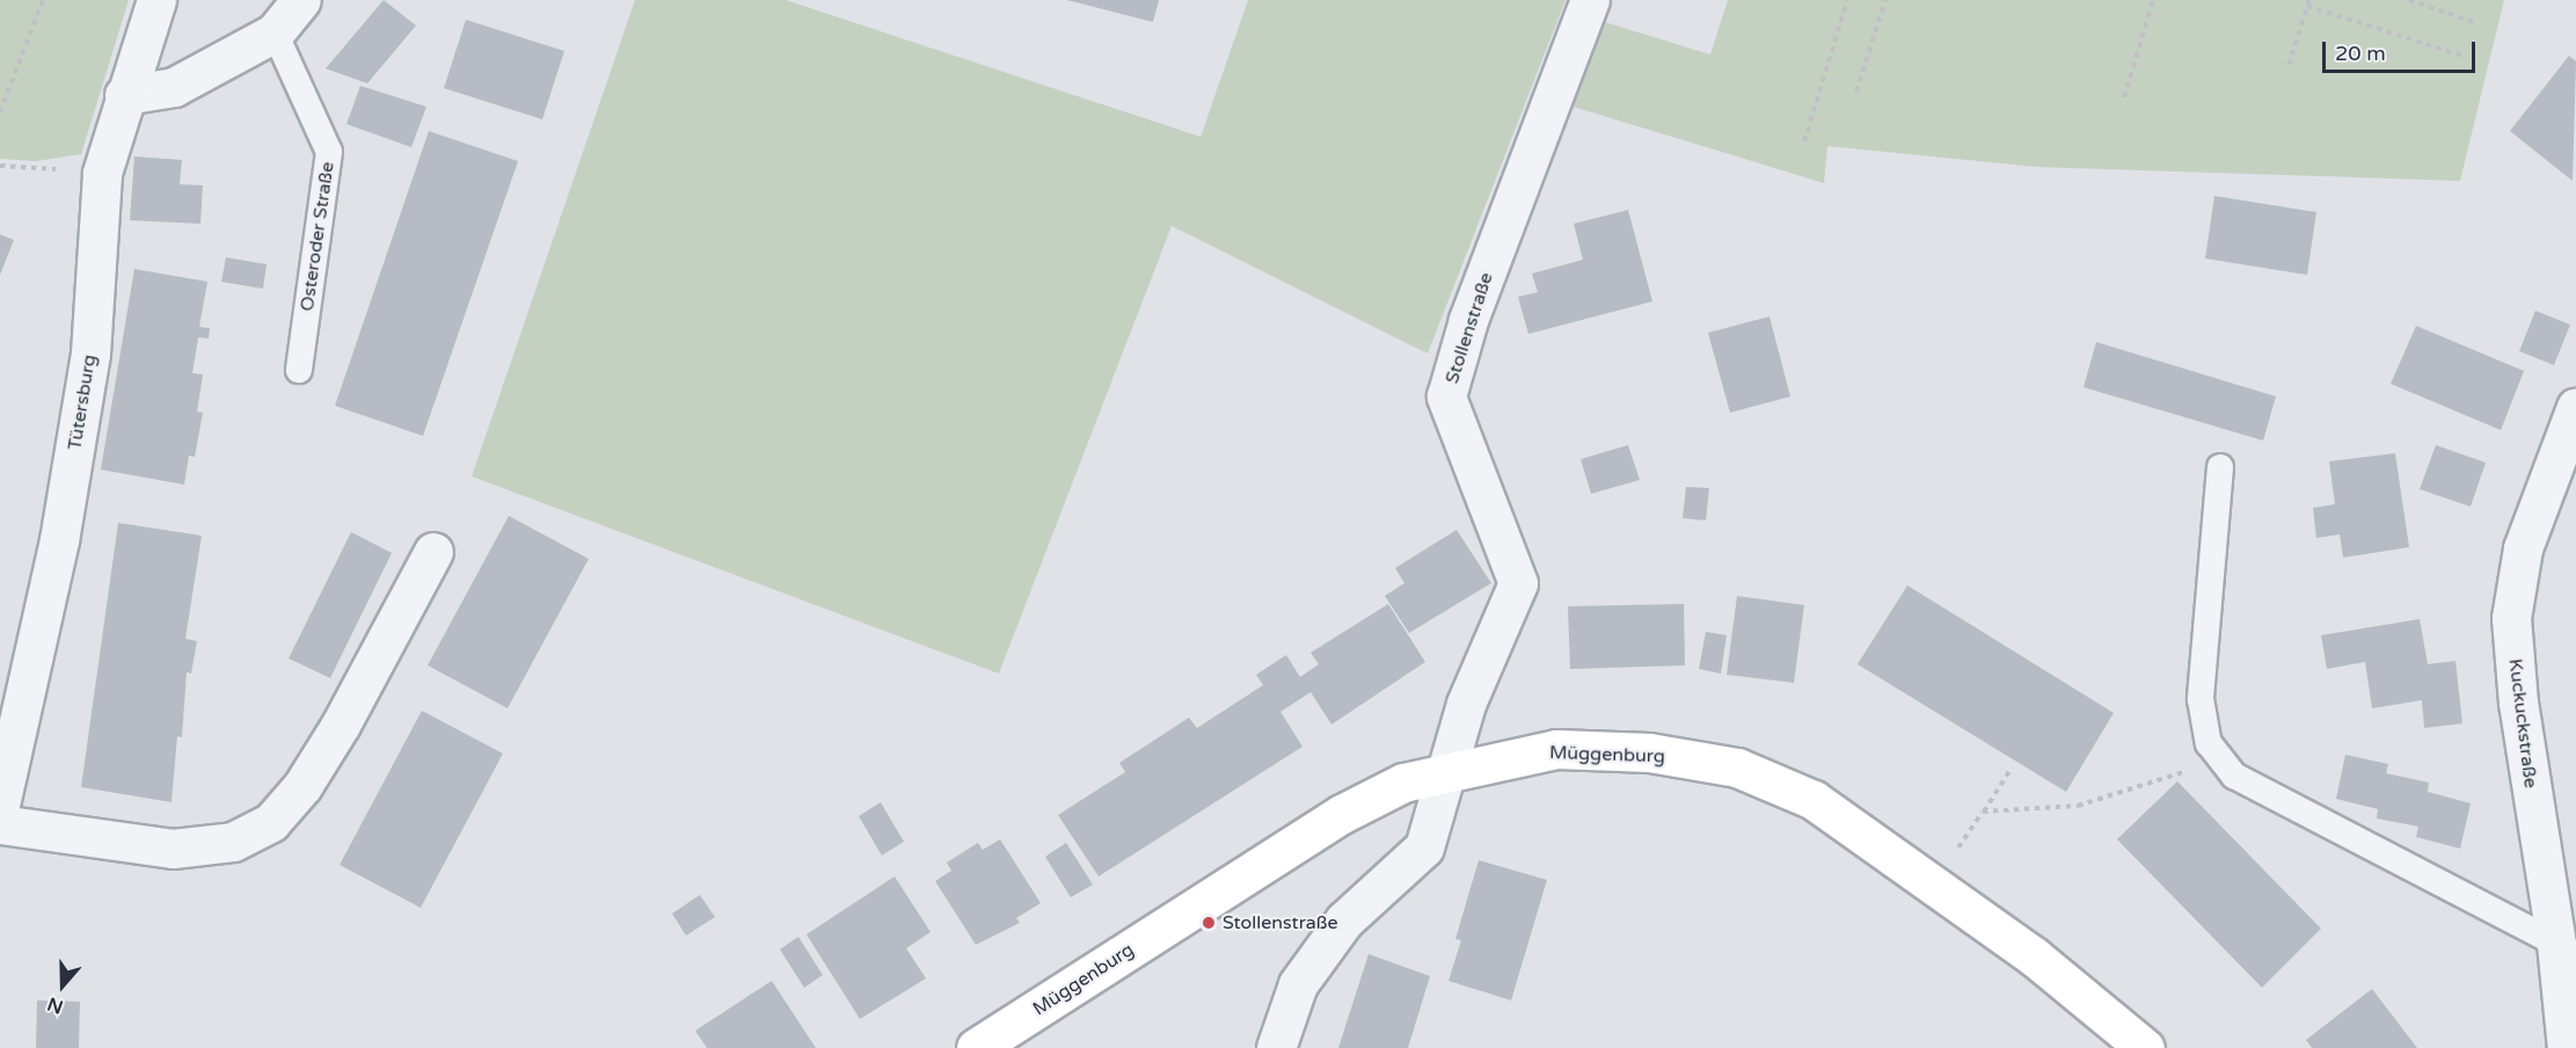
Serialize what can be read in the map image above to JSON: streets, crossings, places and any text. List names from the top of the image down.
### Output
{
  "streets": {
    "main road": ["Müggenburg"],
    "street": ["Stollenstraße", "Tütersburg", "Kuckuckstraße"],
    "lane": ["Osteroder Straße"]
  },
  "crossings": [
    ["Stollenstraße", "Müggenburg"]
  ],
  "places": ["Stollenstraße"],
  "scale_bar": "20 m",
  "north": "bottom"
}
